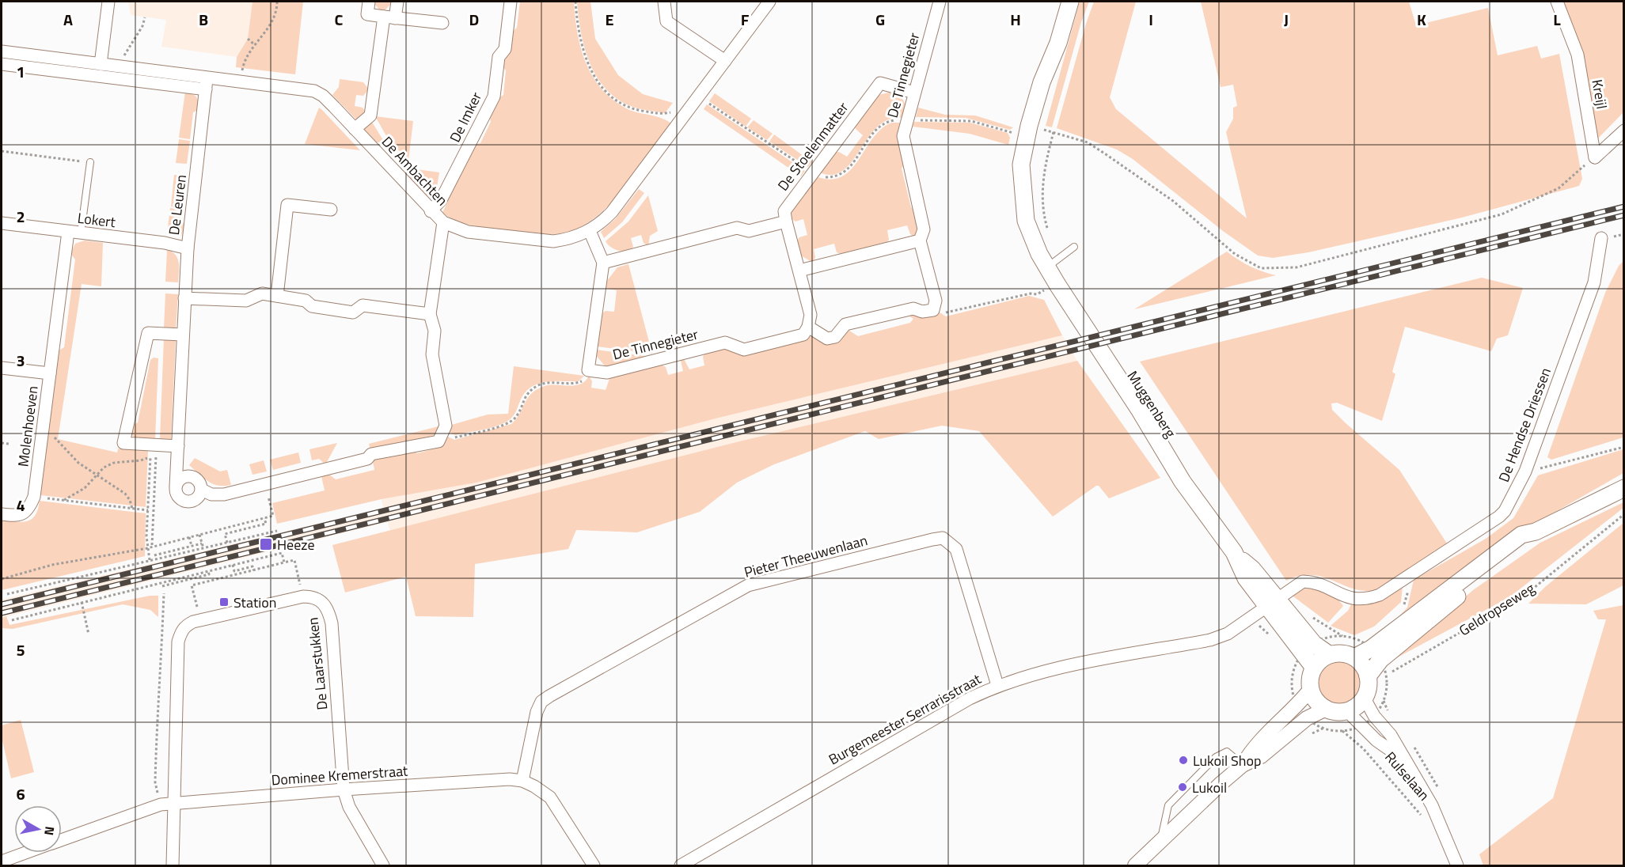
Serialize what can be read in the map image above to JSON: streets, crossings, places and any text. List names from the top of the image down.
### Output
{
  "streets": {
    "main road": ["Muggenberg", "Geldropseweg"],
    "street": [
      "De Tinnegieter",
      "Kreijl",
      "De Imker",
      "De Stoelenmatter",
      "De Ambachten",
      "De Leuren",
      "Lokert",
      "De Hendse Driessen",
      "Molenhoeven",
      "Pieter Theeuwenlaan",
      "De Laarstukken",
      "Burgemeester Serrarisstraat",
      "Dominee Kremerstraat",
      "Rulselaan"
    ]
  },
  "crossings": [
    ["De Tinnegieter", "De Stoelenmatter"],
    ["De Imker", "De Ambachten"],
    ["De Ambachten", "De Leuren"],
    ["De Leuren", "Lokert"],
    ["Lokert", "Molenhoeven"],
    ["Muggenberg", "De Hendse Driessen"],
    ["Muggenberg", "Geldropseweg"],
    ["Muggenberg", "Burgemeester Serrarisstraat"],
    ["Muggenberg", "Rulselaan"],
    ["De Hendse Driessen", "Burgemeester Serrarisstraat"],
    ["Pieter Theeuwenlaan", "Burgemeester Serrarisstraat"],
    ["Pieter Theeuwenlaan", "Dominee Kremerstraat"],
    ["Geldropseweg", "Rulselaan"],
    ["De Laarstukken", "Dominee Kremerstraat"]
  ],
  "places": {
    "transit": ["Heeze", "Station"],
    "other": ["Lukoil Shop", "Lukoil"]
  },
  "north": "right",
  "grid": {
    "columns": [
      "A",
      "B",
      "C",
      "D",
      "E",
      "F",
      "G",
      "H",
      "I",
      "J",
      "K",
      "L"
    ],
    "rows": [
      "1",
      "2",
      "3",
      "4",
      "5",
      "6"
    ]
  }
}
